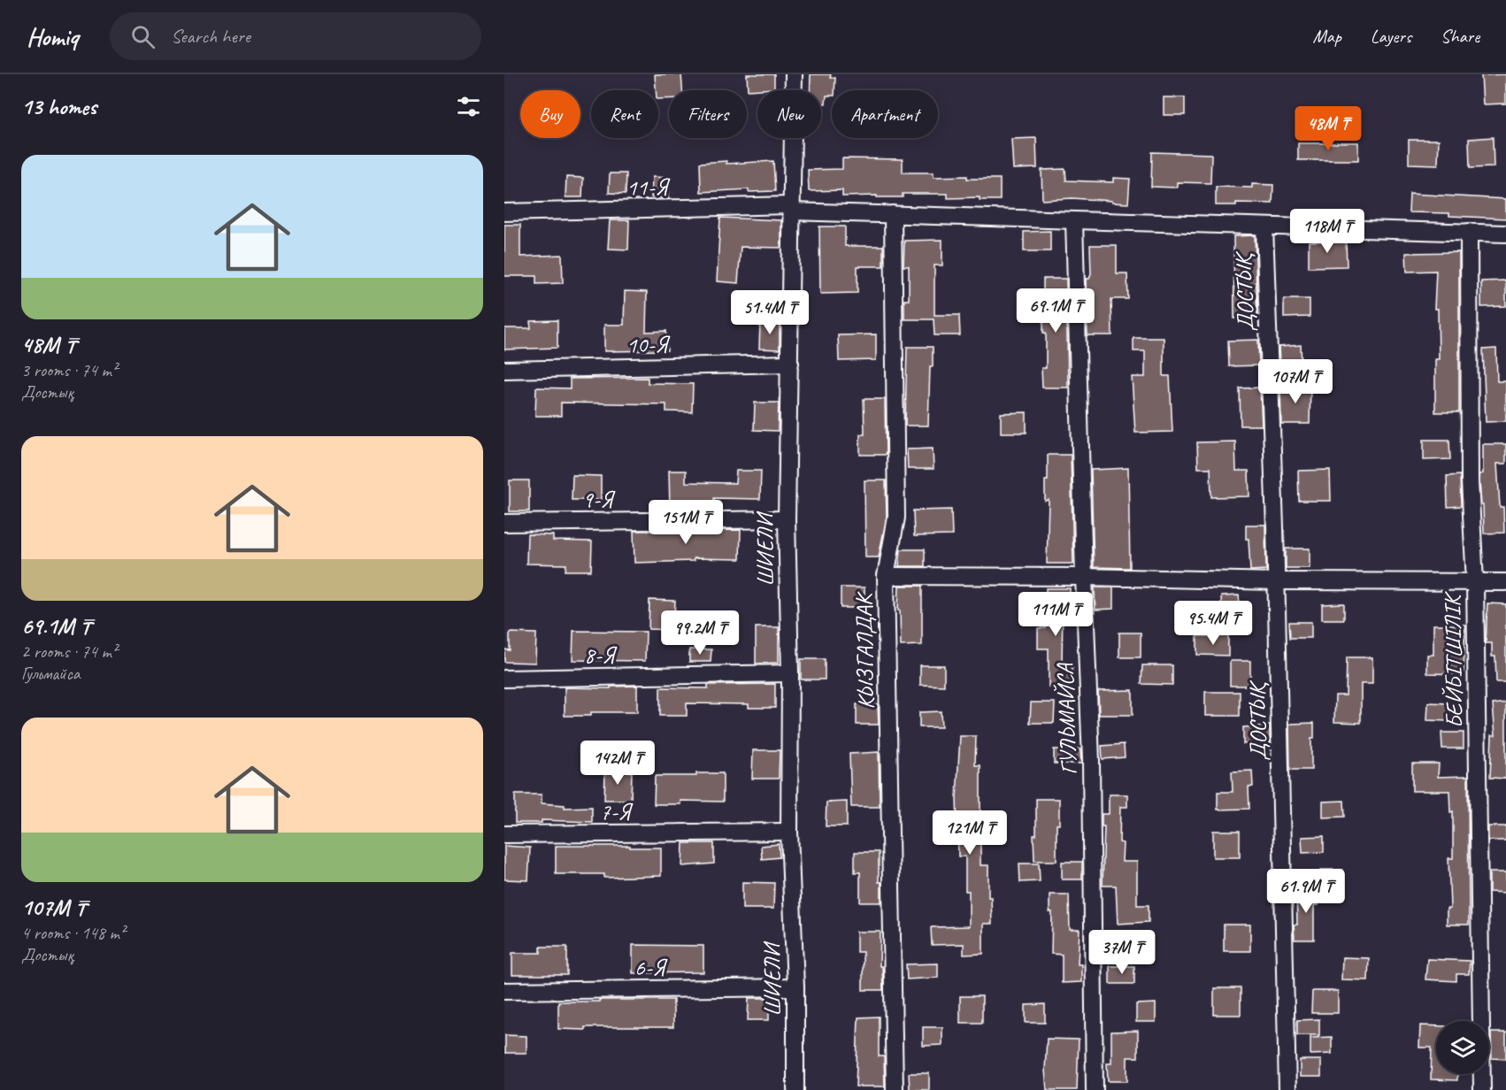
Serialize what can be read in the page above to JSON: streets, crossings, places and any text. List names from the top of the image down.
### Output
{
  "streets": {
    "street": [
      "11-Я",
      "ДОСТЫҚ",
      "10-Я",
      "9-Я",
      "ШИЕЛИ",
      "КЫЗГАЛДАК",
      "8-Я",
      "БЕЙБІТШІЛІК",
      "ГУЛЬМАЙСА",
      "7-Я",
      "6-Я"
    ]
  },
  "crossings": [
    ["11-Я", "ДОСТЫҚ"],
    ["11-Я", "ШИЕЛИ"],
    ["11-Я", "КЫЗГАЛДАК"],
    ["11-Я", "БЕЙБІТШІЛІК"],
    ["11-Я", "ГУЛЬМАЙСА"],
    ["10-Я", "ШИЕЛИ"],
    ["9-Я", "ШИЕЛИ"],
    ["ШИЕЛИ", "8-Я"],
    ["ШИЕЛИ", "7-Я"],
    ["ШИЕЛИ", "6-Я"]
  ],
  "page": {
    "header": "Homiq",
    "search": "Search here",
    "nav": ["Map", "Layers", "Share"],
    "heading": "13 homes",
    "chip": [
      "Buy",
      "Rent",
      "Filters",
      "New",
      "Apartment"
    ],
    "price": [
      "48M ₸",
      "118M ₸",
      "69.1M ₸",
      "51.4M ₸",
      "107M ₸",
      "151M ₸",
      "111M ₸",
      "95.4M ₸",
      "99.2M ₸",
      "142M ₸",
      "121M ₸",
      "61.9M ₸",
      "37M ₸"
    ],
    "list": [
      {
        "name": "48M ₸",
        "note": "3 rooms · 74 m² · Достық"
      },
      {
        "name": "69.1M ₸",
        "note": "2 rooms · 74 m² · Гульмайса"
      },
      {
        "name": "107M ₸",
        "note": "4 rooms · 148 m² · Достық"
      }
    ]
  }
}
